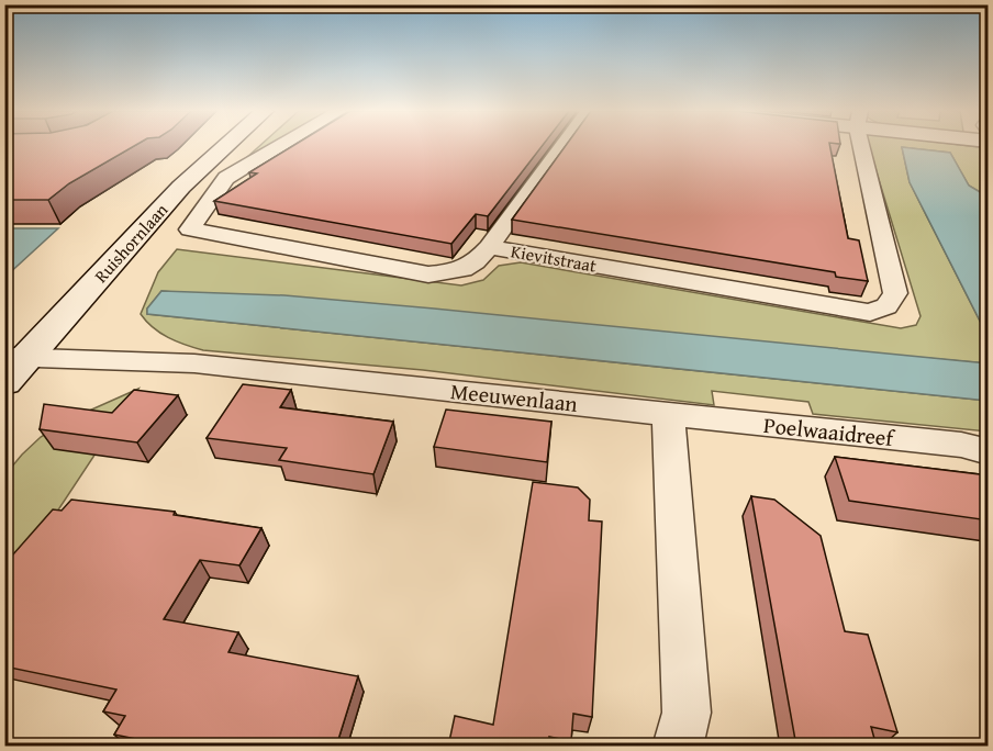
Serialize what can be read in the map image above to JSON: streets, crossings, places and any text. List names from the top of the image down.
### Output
{
  "streets": {
    "main road": ["Ruishornlaan"],
    "street": ["Kievitstraat", "Meeuwenlaan", "Poelwaaidreef"]
  },
  "crossings": [
    ["Ruishornlaan", "Meeuwenlaan"],
    ["Meeuwenlaan", "Poelwaaidreef"]
  ]
}
